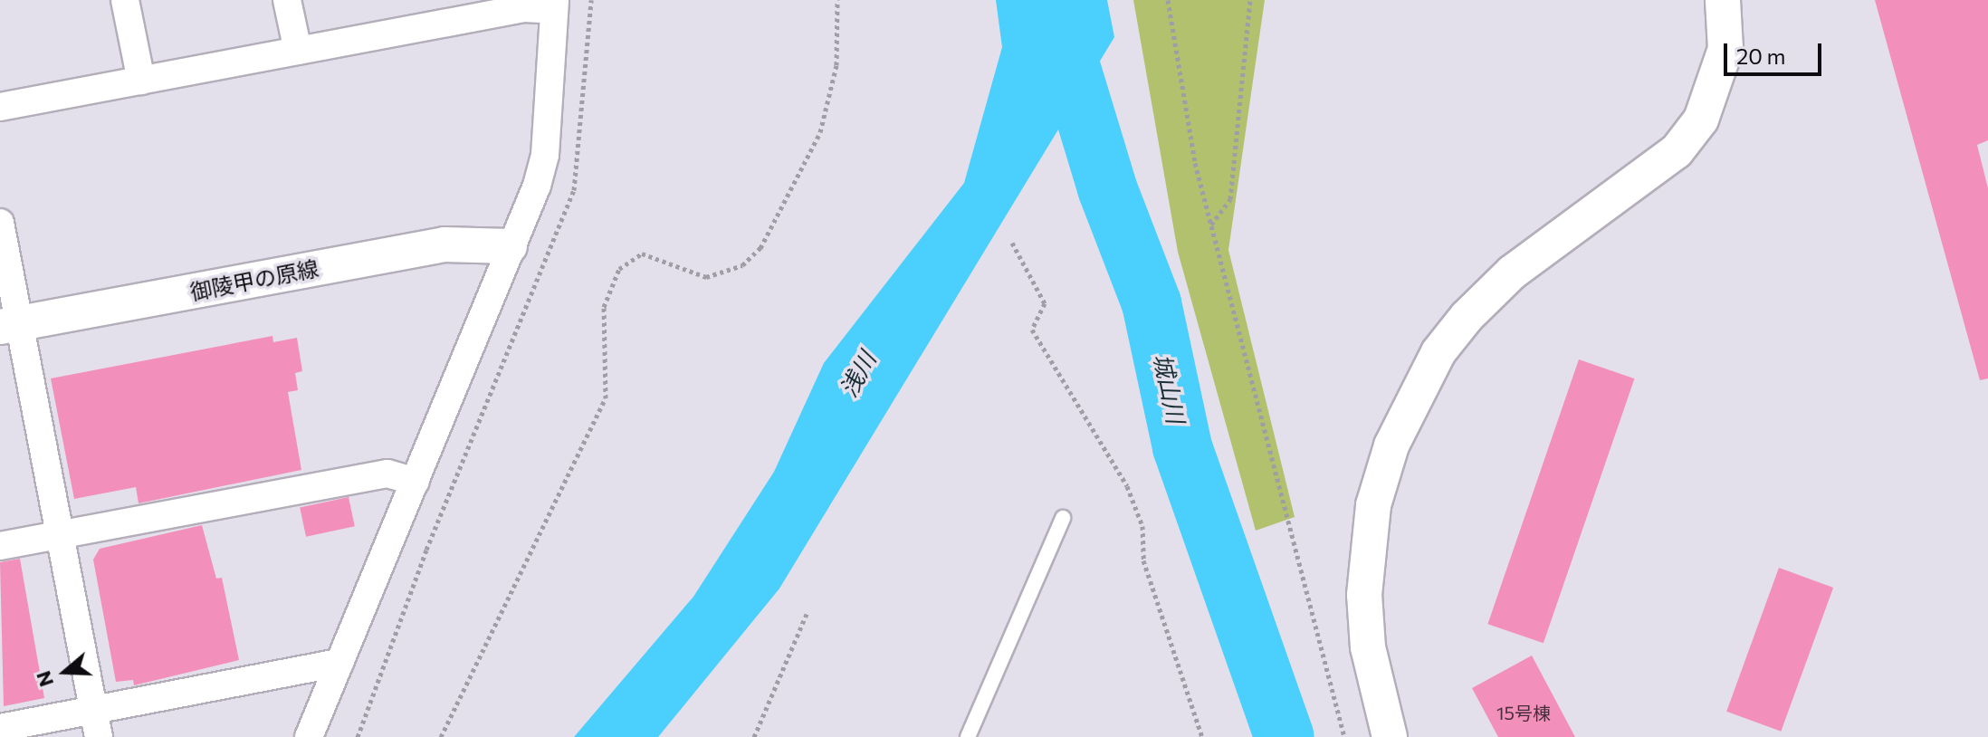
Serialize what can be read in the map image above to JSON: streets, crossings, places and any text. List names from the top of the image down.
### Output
{
  "streets": {
    "street": ["御陵甲の原線"]
  },
  "water": ["浅川", "城山川"],
  "house_numbers": ["15号棟"],
  "scale_bar": "20 m",
  "north": "left"
}
